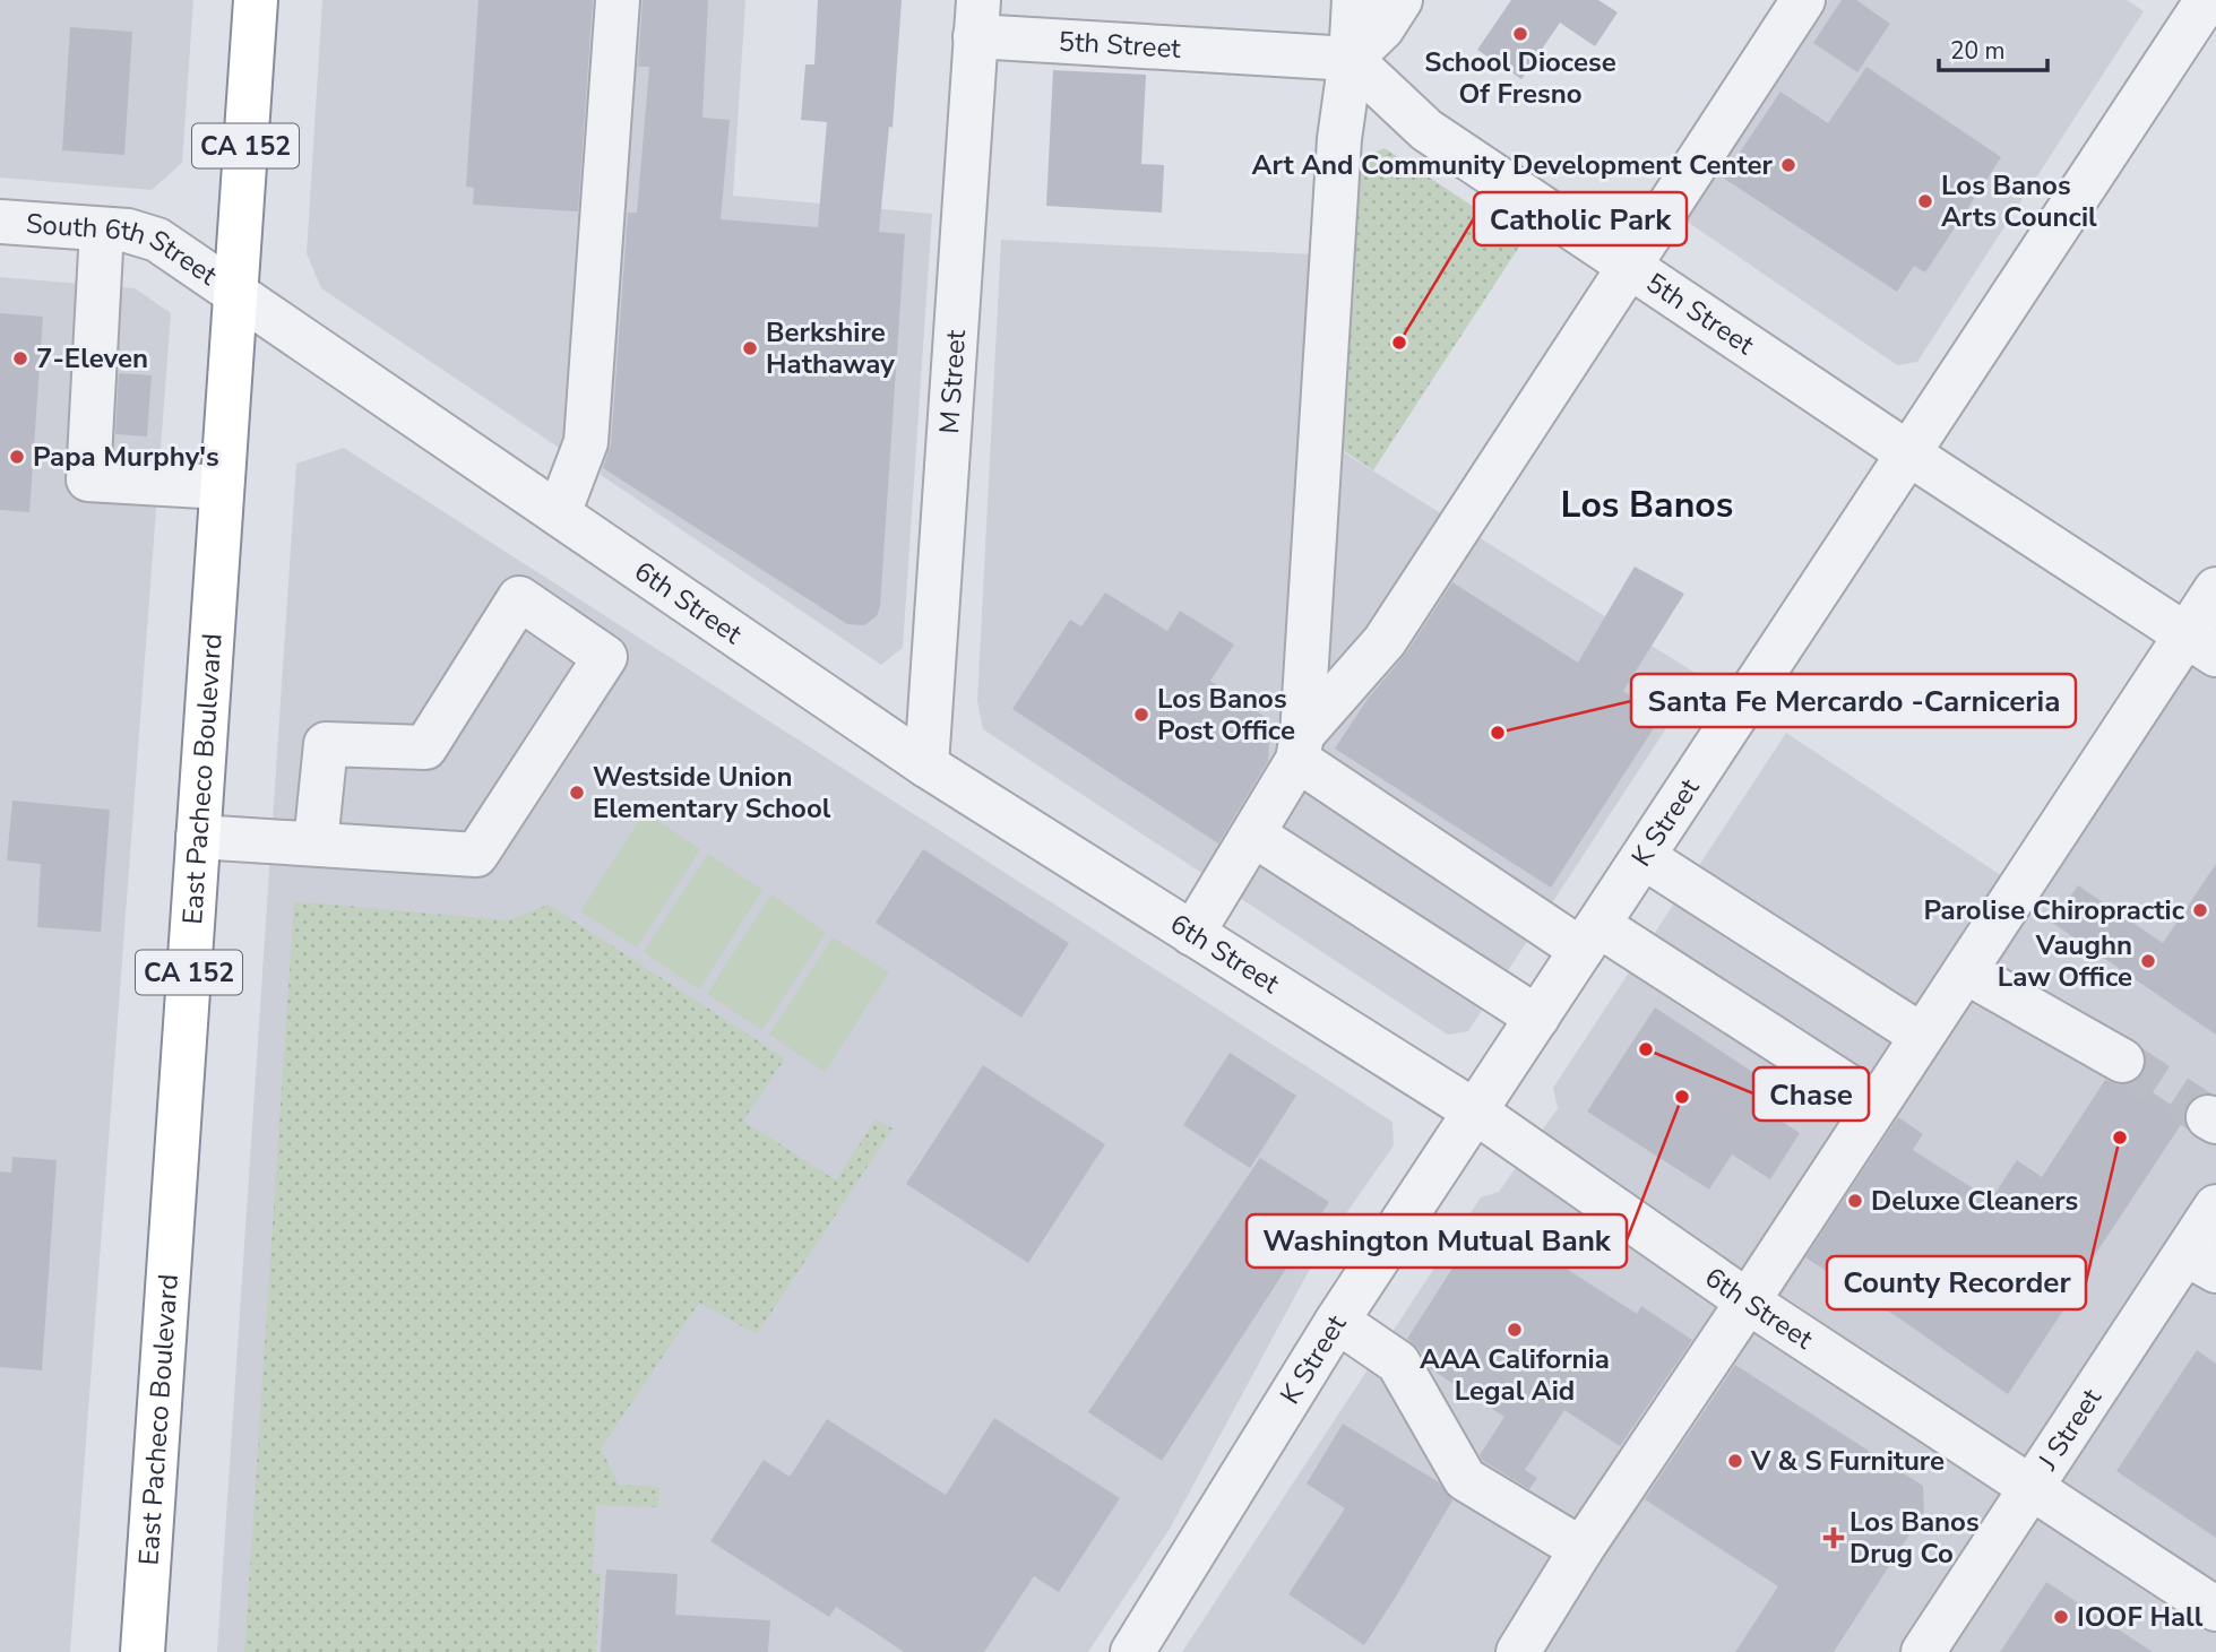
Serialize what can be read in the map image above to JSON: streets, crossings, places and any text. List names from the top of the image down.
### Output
{
  "streets": {
    "highway": ["CA 152", "East Pacheco Boulevard"],
    "street": [
      "5th Street",
      "South 6th Street",
      "M Street",
      "6th Street",
      "K Street",
      "J Street"
    ]
  },
  "crossings": [
    ["5th Street", "M Street"],
    ["5th Street", "K Street"],
    ["South 6th Street", "6th Street"],
    ["South 6th Street", "East Pacheco Boulevard"],
    ["M Street", "6th Street"],
    ["6th Street", "East Pacheco Boulevard"],
    ["6th Street", "K Street"],
    ["6th Street", "J Street"]
  ],
  "districts": ["Los Banos"],
  "places": {
    "other": [
      "School Diocese Of Fresno",
      "Art And Community Development Center",
      "Los Banos Arts Council",
      "Catholic Park",
      "Berkshire Hathaway",
      "7-Eleven",
      "Papa Murphy's",
      "Los Banos Post Office",
      "Santa Fe Mercardo -Carniceria",
      "Westside Union Elementary School",
      "Parolise Chiropractic",
      "Vaughn Law Office",
      "Chase",
      "Washington Mutual Bank",
      "County Recorder",
      "Deluxe Cleaners",
      "AAA California Legal Aid",
      "V & S Furniture",
      "IOOF Hall"
    ],
    "health": ["Los Banos Drug Co"]
  },
  "scale_bar": "20 m"
}
